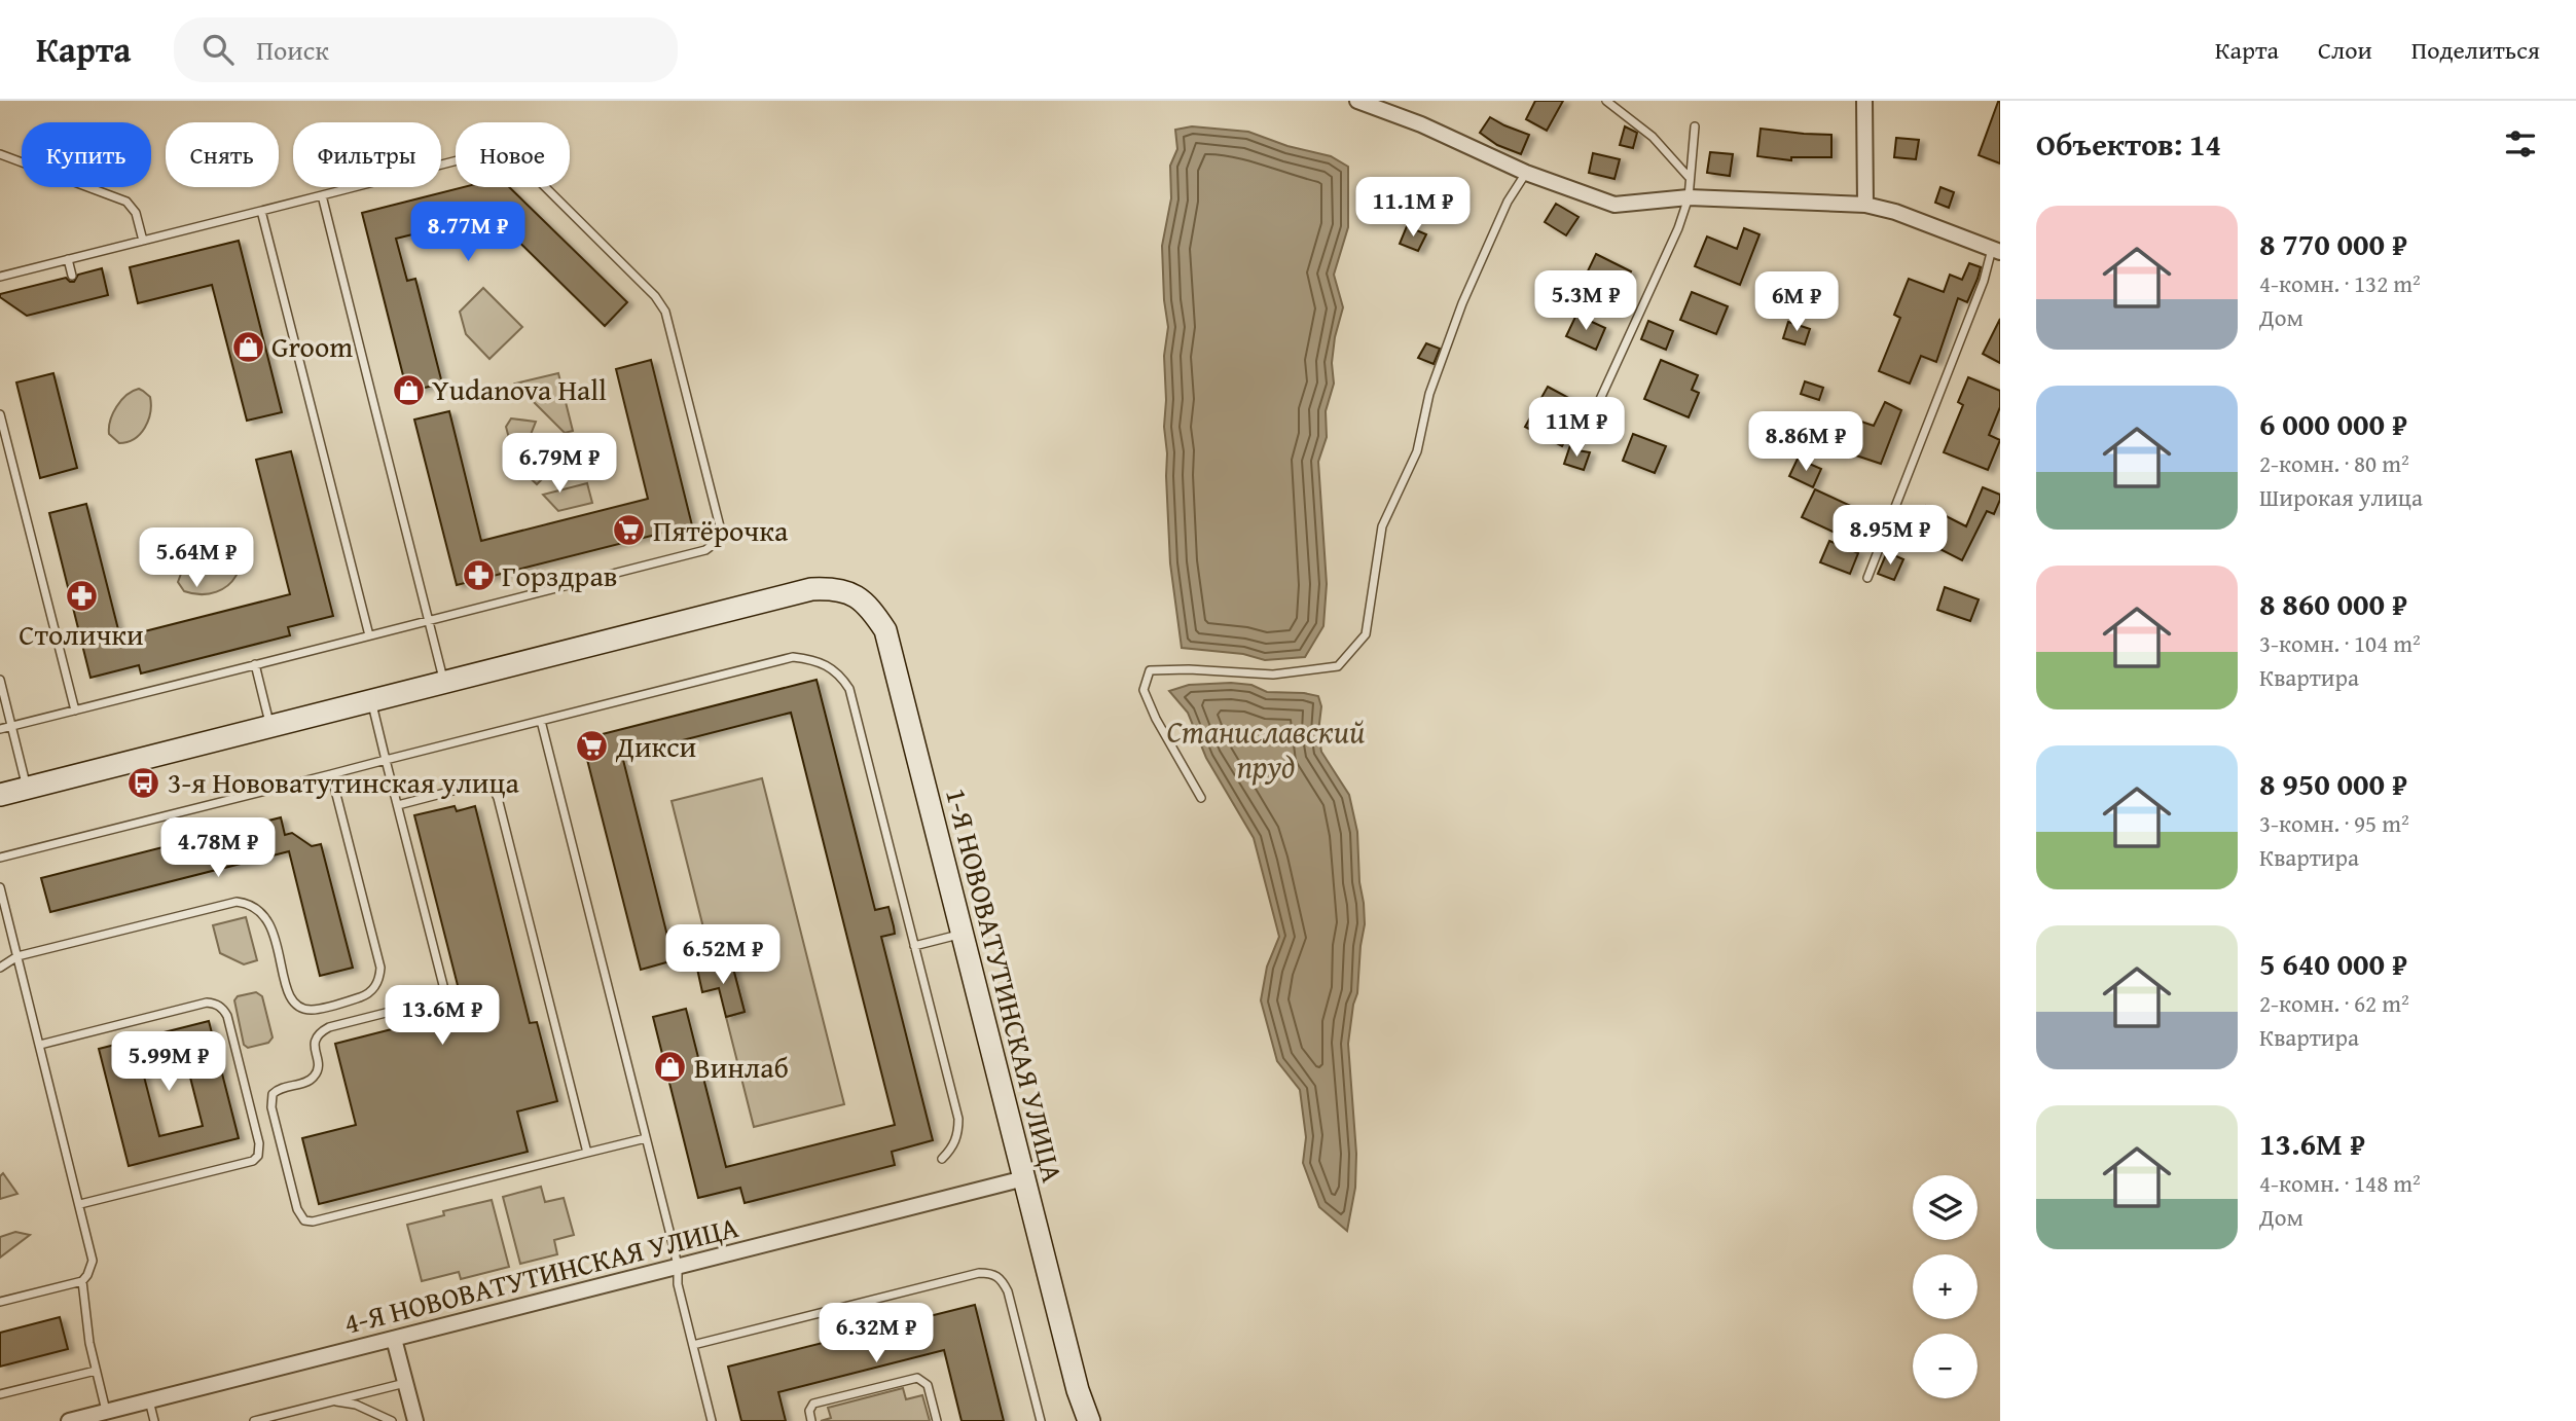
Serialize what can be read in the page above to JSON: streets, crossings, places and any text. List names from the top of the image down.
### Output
{
  "streets": {
    "street": ["1-Я НОВОВАТУТИНСКАЯ УЛИЦА", "4-Я НОВОВАТУТИНСКАЯ УЛИЦА"]
  },
  "crossings": [
    ["1-Я НОВОВАТУТИНСКАЯ УЛИЦА", "4-Я НОВОВАТУТИНСКАЯ УЛИЦА"]
  ],
  "water": ["Станиславский пруд"],
  "places": {
    "shop": ["Groom", "Yudanova Hall", "Винлаб"],
    "supermarket": ["Пятёрочка", "Дикси"],
    "pharmacy": ["Горздрав", "Столички"],
    "bus stop": ["3-я Нововатутинская улица"]
  },
  "page": {
    "header": "Карта",
    "search": "Поиск",
    "nav": ["Карта", "Слои", "Поделиться"],
    "heading": "Объектов: 14",
    "chip": [
      "Купить",
      "Снять",
      "Фильтры",
      "Новое"
    ],
    "price": [
      "11.1M ₽",
      "8.77M ₽",
      "5.3M ₽",
      "6M ₽",
      "11M ₽",
      "8.86M ₽",
      "6.79M ₽",
      "8.95M ₽",
      "5.64M ₽",
      "4.78M ₽",
      "6.52M ₽",
      "13.6M ₽",
      "5.99M ₽",
      "6.32M ₽"
    ],
    "list": [
      {
        "name": "8 770 000 ₽",
        "note": "4-комн. · 132 m² · Дом"
      },
      {
        "name": "6 000 000 ₽",
        "note": "2-комн. · 80 m² · Широкая улица"
      },
      {
        "name": "8 860 000 ₽",
        "note": "3-комн. · 104 m² · Квартира"
      },
      {
        "name": "8 950 000 ₽",
        "note": "3-комн. · 95 m² · Квартира"
      },
      {
        "name": "5 640 000 ₽",
        "note": "2-комн. · 62 m² · Квартира"
      },
      {
        "name": "13.6M ₽",
        "note": "4-комн. · 148 m² · Дом"
      }
    ],
    "map_buttons": ["+", "−"]
  }
}
